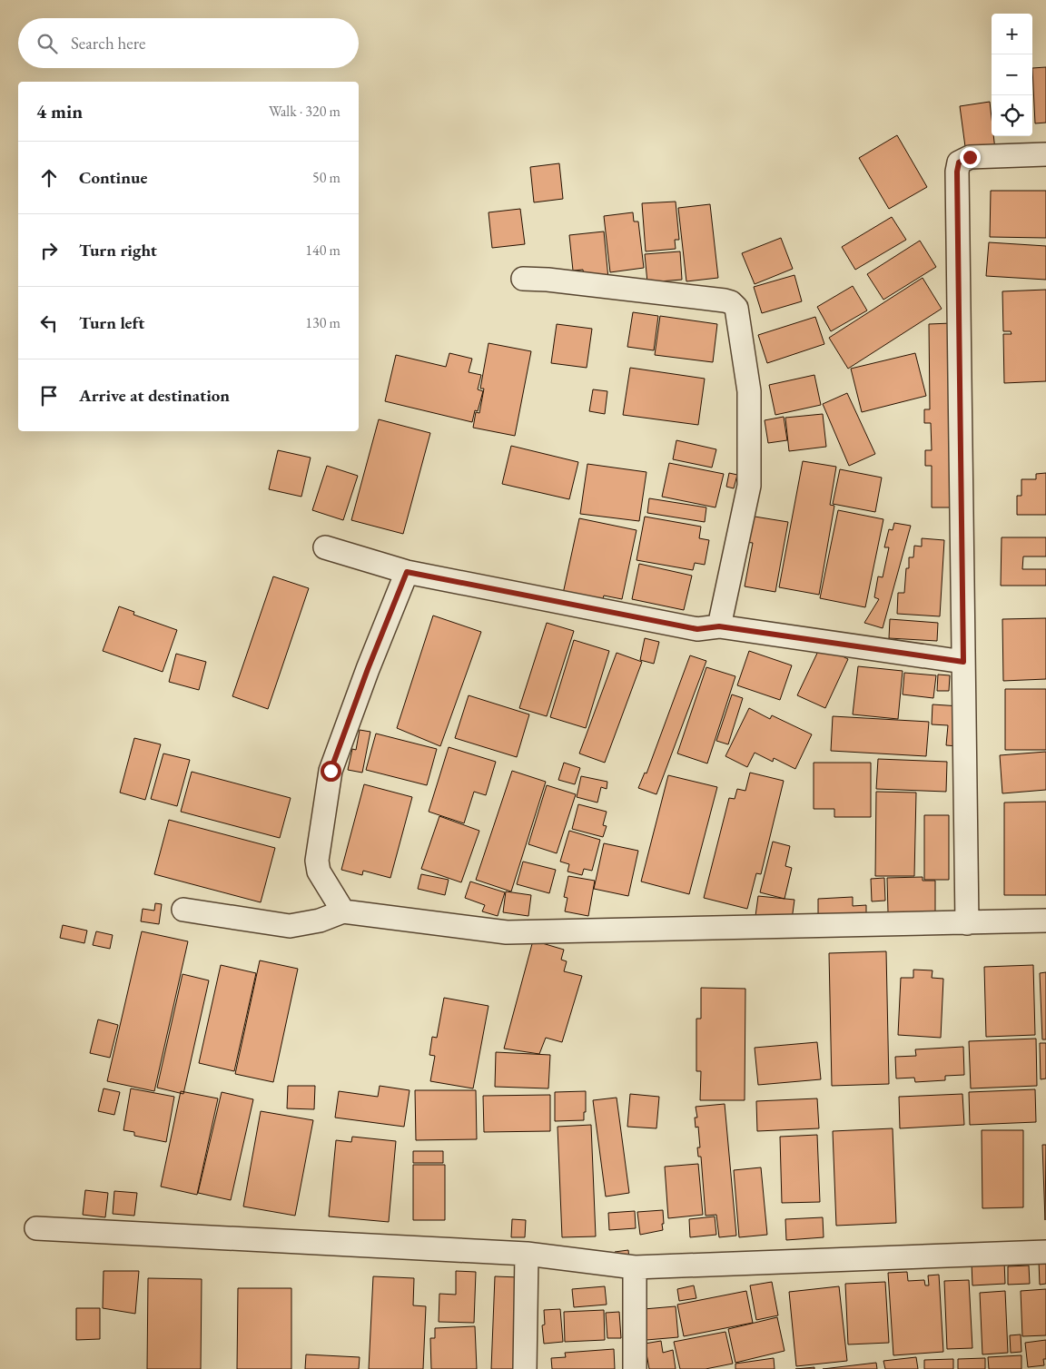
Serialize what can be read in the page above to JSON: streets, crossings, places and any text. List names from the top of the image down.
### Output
{
  "page": {
    "map_buttons": ["+", "−"],
    "search": "Search here",
    "heading": ["4 min", "Walk · 320 m"],
    "list": [
      ["Continue", "50 m"],
      ["Turn right", "140 m"],
      ["Turn left", "130 m"],
      "Arrive at destination"
    ]
  }
}
